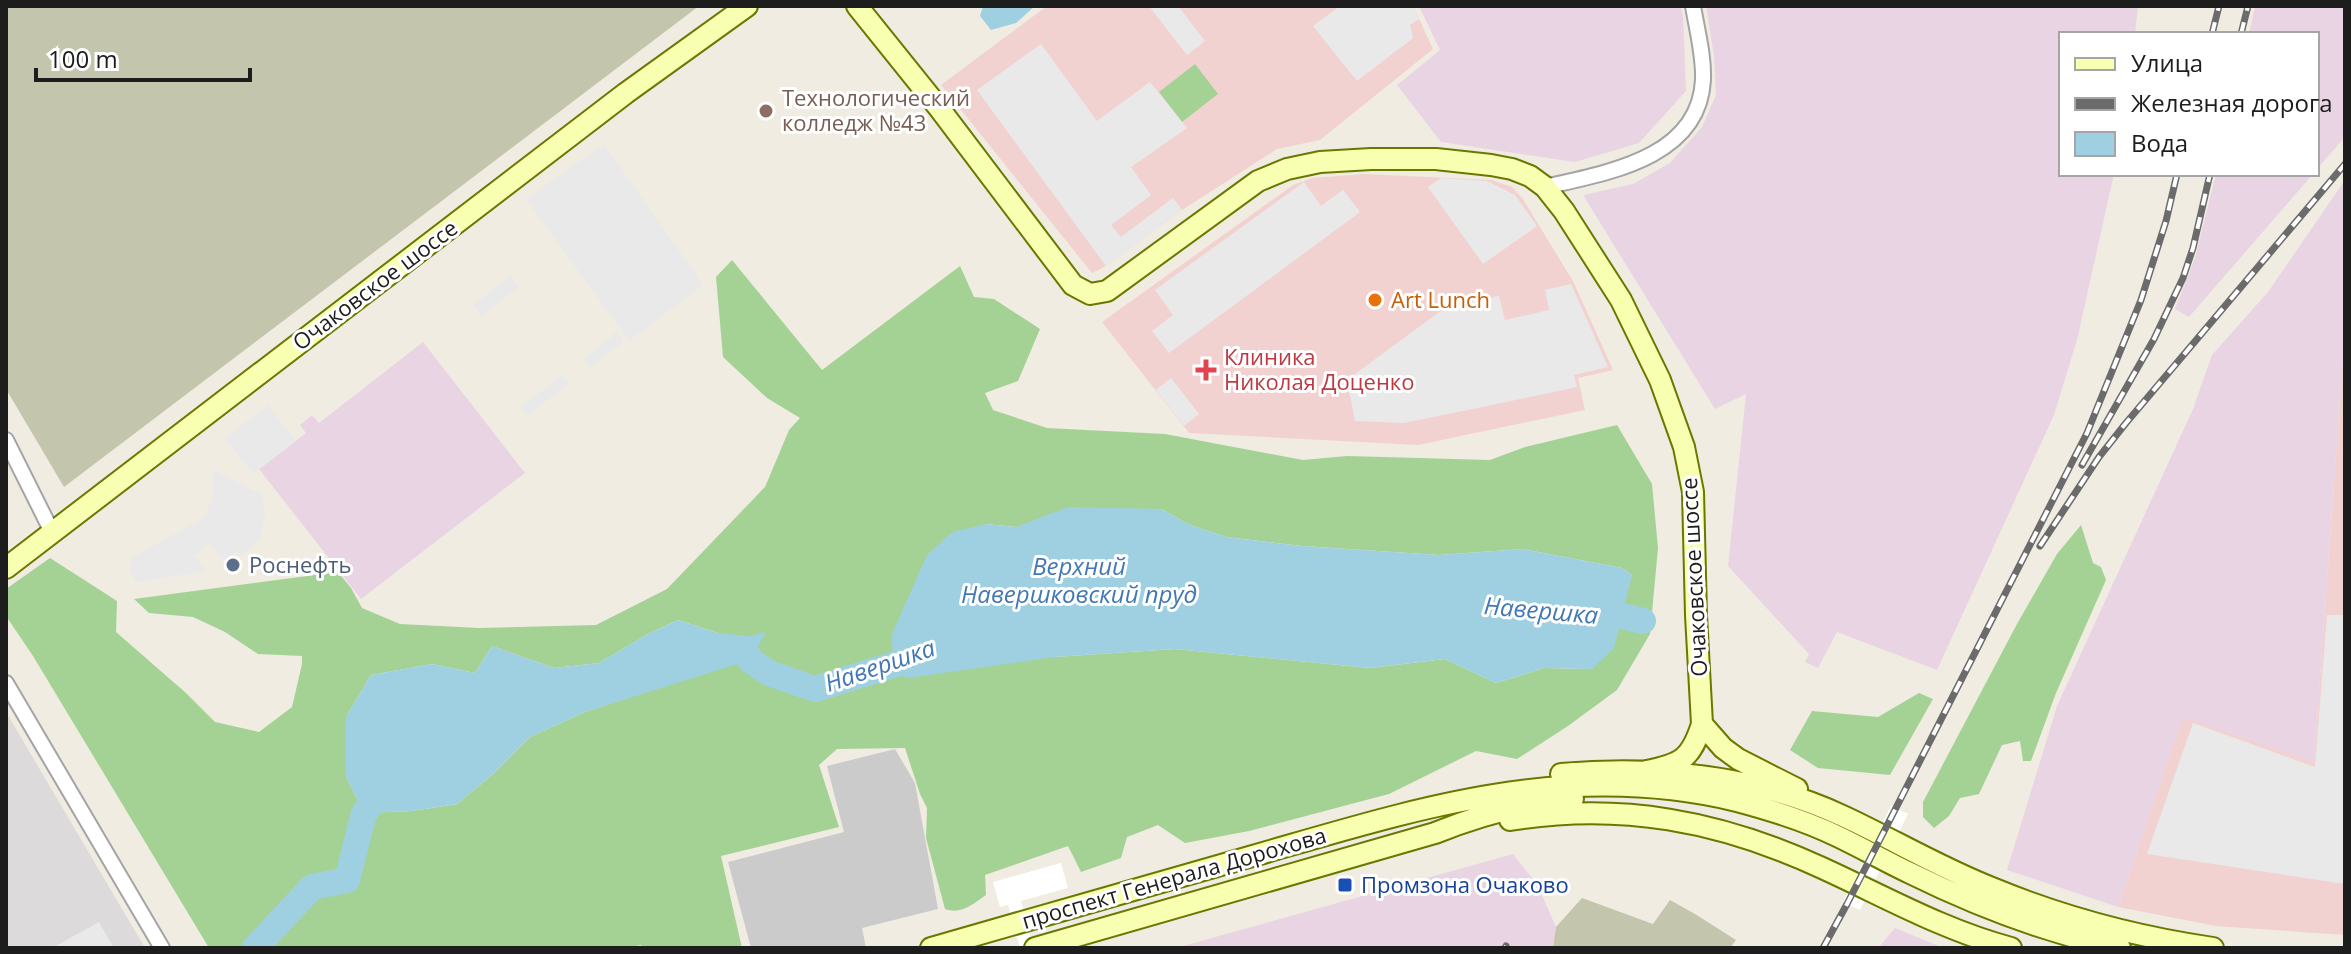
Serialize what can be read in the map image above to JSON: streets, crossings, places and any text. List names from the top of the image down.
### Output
{
  "streets": {
    "main road": ["Очаковское шоссе", "проспект Генерала Дорохова"]
  },
  "water": ["Верхний Навершковский пруд", "Навершка"],
  "places": {
    "other": ["Технологический колледж №43", "Art Lunch", "Роснефть"],
    "health": ["Клиника Николая Доценко"],
    "transit": ["Промзона Очаково"]
  },
  "legend": ["Улица", "Железная дорога", "Вода"],
  "scale_bar": "100 m"
}
